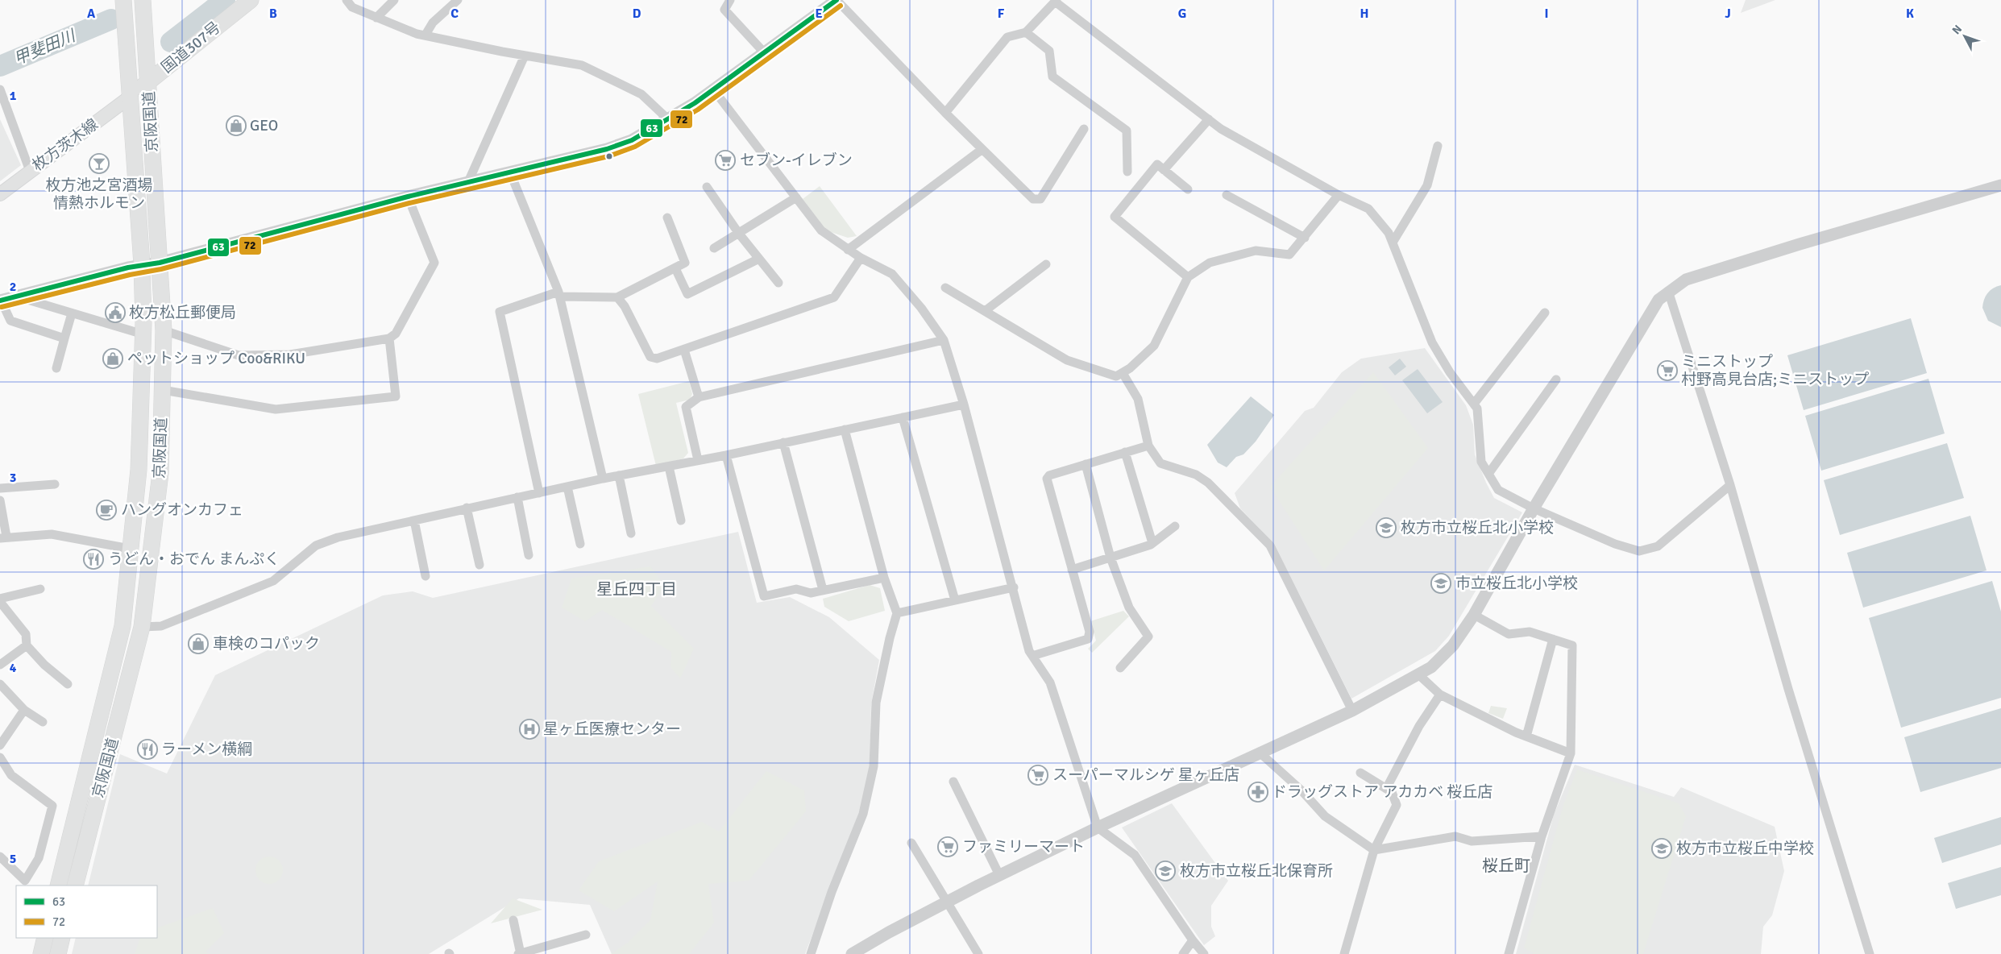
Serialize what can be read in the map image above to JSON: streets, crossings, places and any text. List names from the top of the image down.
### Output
{
  "streets": {
    "highway": ["国道307号", "京阪国道"],
    "main road": ["枚方茨木線"]
  },
  "crossings": [
    ["国道307号", "京阪国道"],
    ["国道307号", "枚方茨木線"],
    ["京阪国道", "枚方茨木線"]
  ],
  "districts": ["星丘四丁目", "桜丘町"],
  "water": ["甲斐田川"],
  "places": {
    "shop": ["GEO", "ペットショップ Coo&RIKU", "車検のコパック"],
    "supermarket": [
      "セブン-イレブン",
      "ミニストップ 村野高見台店;ミニストップ",
      "スーパーマルシゲ 星ヶ丘店",
      "ファミリーマート"
    ],
    "bar": ["枚方池之宮酒場 情熱ホルモン"],
    "public building": ["枚方松丘郵便局"],
    "cafe": ["ハングオンカフェ"],
    "school or university": [
      "枚方市立桜丘北小学校",
      "市立桜丘北小学校",
      "枚方市立桜丘中学校",
      "枚方市立桜丘北保育所"
    ],
    "restaurant": ["うどん・おでん まんぷく", "ラーメン横綱"],
    "hospital": ["星ヶ丘医療センター"],
    "pharmacy": ["ドラッグストア アカカベ 桜丘店"]
  },
  "lines": ["transit line 63", "transit line 72"],
  "legend": ["63", "72"],
  "north": "top left",
  "grid": {
    "columns": [
      "A",
      "B",
      "C",
      "D",
      "E",
      "F",
      "G",
      "H",
      "I",
      "J",
      "K"
    ],
    "rows": [
      "1",
      "2",
      "3",
      "4",
      "5"
    ]
  }
}
